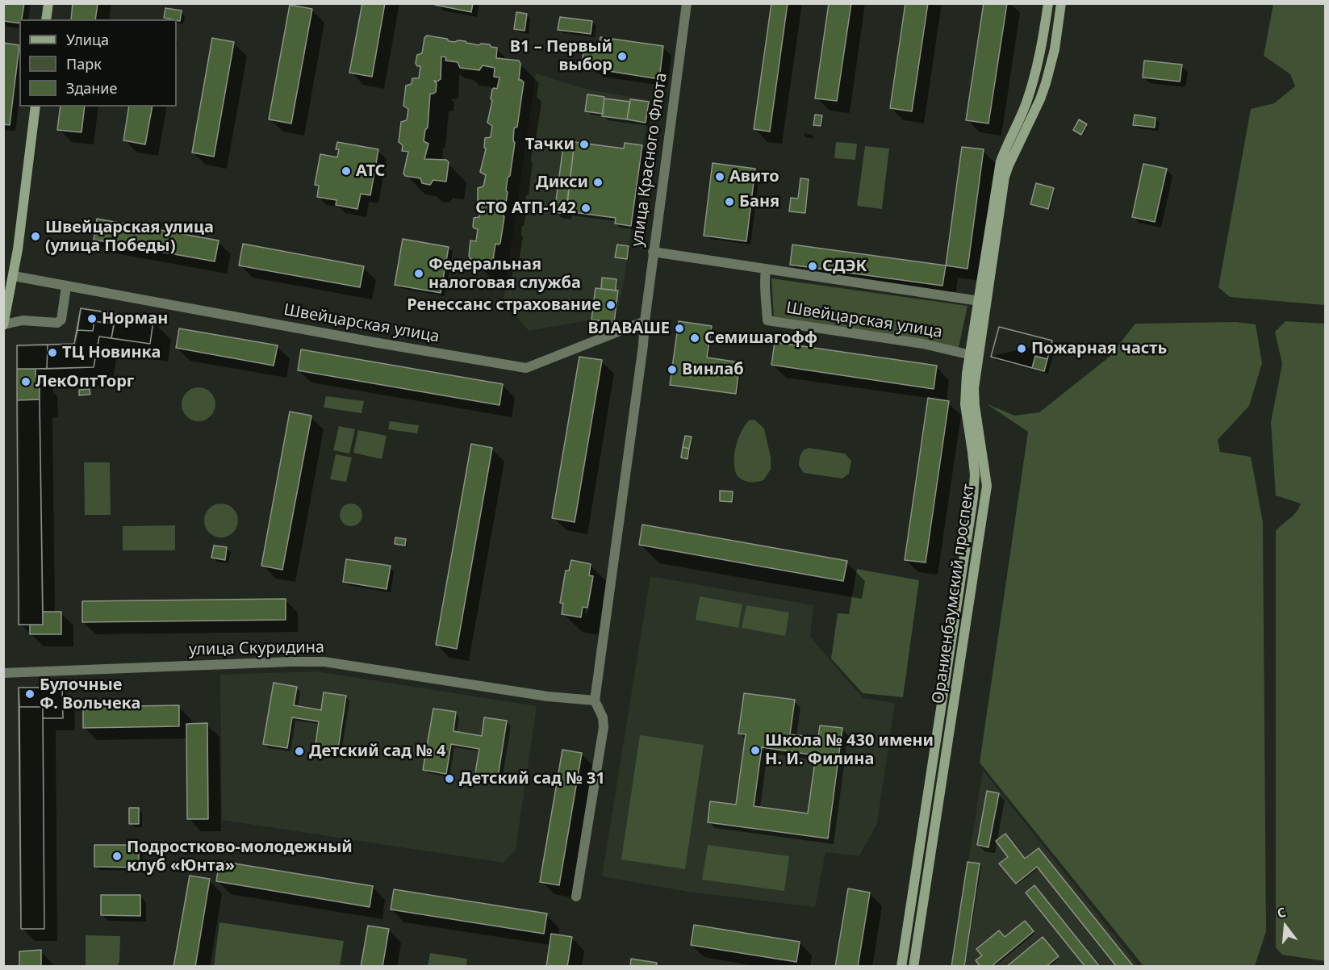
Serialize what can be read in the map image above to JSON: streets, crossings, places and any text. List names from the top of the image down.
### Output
{
  "streets": {
    "main road": ["Ораниенбаумский проспект"],
    "street": ["улица Красного Флота", "Швейцарская улица", "улица Скуридина"]
  },
  "crossings": [
    ["улица Красного Флота", "Швейцарская улица"],
    ["улица Красного Флота", "улица Скуридина"],
    ["Швейцарская улица", "Ораниенбаумский проспект"]
  ],
  "places": [
    "В1 – Первый выбор",
    "Тачки",
    "АТС",
    "Авито",
    "Дикси",
    "Баня",
    "СТО АТП-142",
    "Швейцарская улица (улица Победы)",
    "СДЭК",
    "Федеральная налоговая служба",
    "Ренессанс страхование",
    "Норман",
    "ВЛАВАШЕ",
    "Семишагофф",
    "Пожарная часть",
    "ТЦ Новинка",
    "Винлаб",
    "ЛекОптТорг",
    "Булочные Ф. Вольчека",
    "Школа № 430 имени Н. И. Филина",
    "Детский сад № 4",
    "Детский сад № 31",
    "Подростково-молодежный клуб «Юнта»"
  ],
  "legend": ["Улица", "Парк", "Здание"],
  "north": "top"
}
